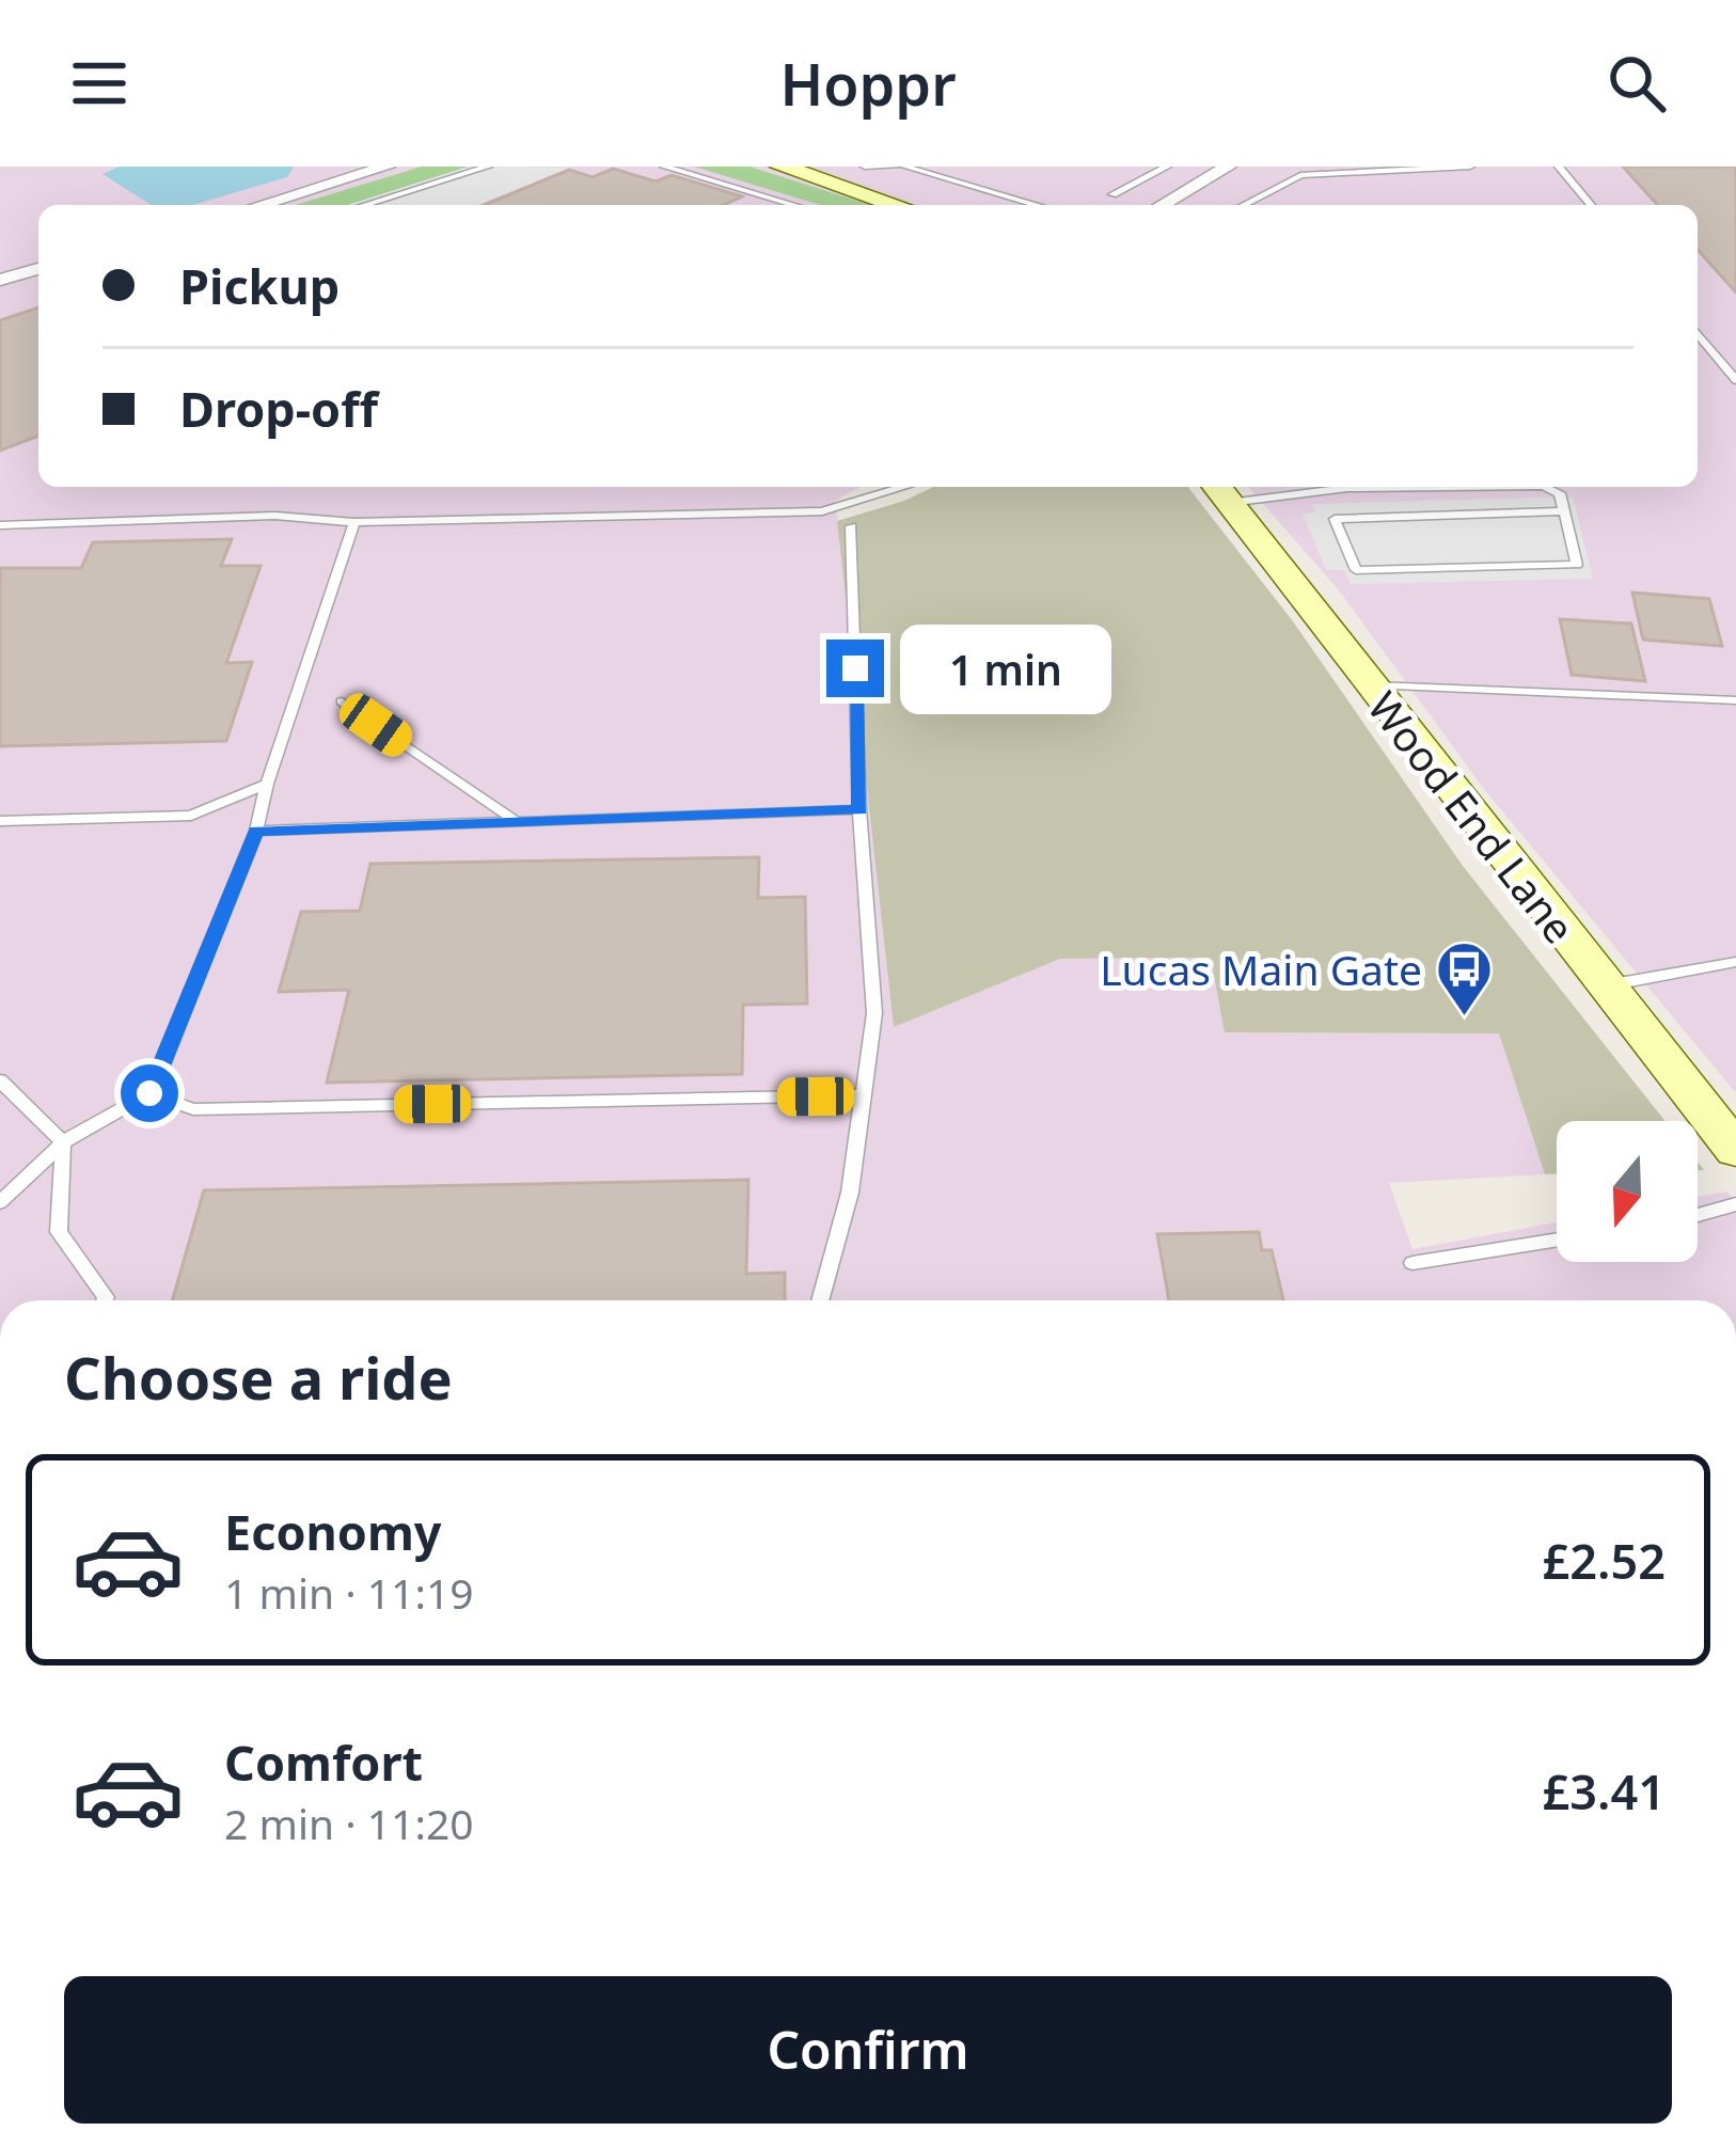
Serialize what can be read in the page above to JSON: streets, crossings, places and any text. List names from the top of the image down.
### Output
{
  "streets": {
    "street": ["Wood End Lane"]
  },
  "places": {
    "bus stop": ["Lucas Main Gate"]
  },
  "north": "bottom",
  "page": {
    "header": "Hoppr",
    "banner": ["Pickup", "Drop-off"],
    "bubble": "1 min",
    "heading": "Choose a ride",
    "list": [
      {
        "name": "Economy",
        "note": "1 min · 11:19",
        "value": "£2.52"
      },
      {
        "name": "Comfort",
        "note": "2 min · 11:20",
        "value": "£3.41"
      }
    ],
    "buttons": "Confirm"
  }
}
